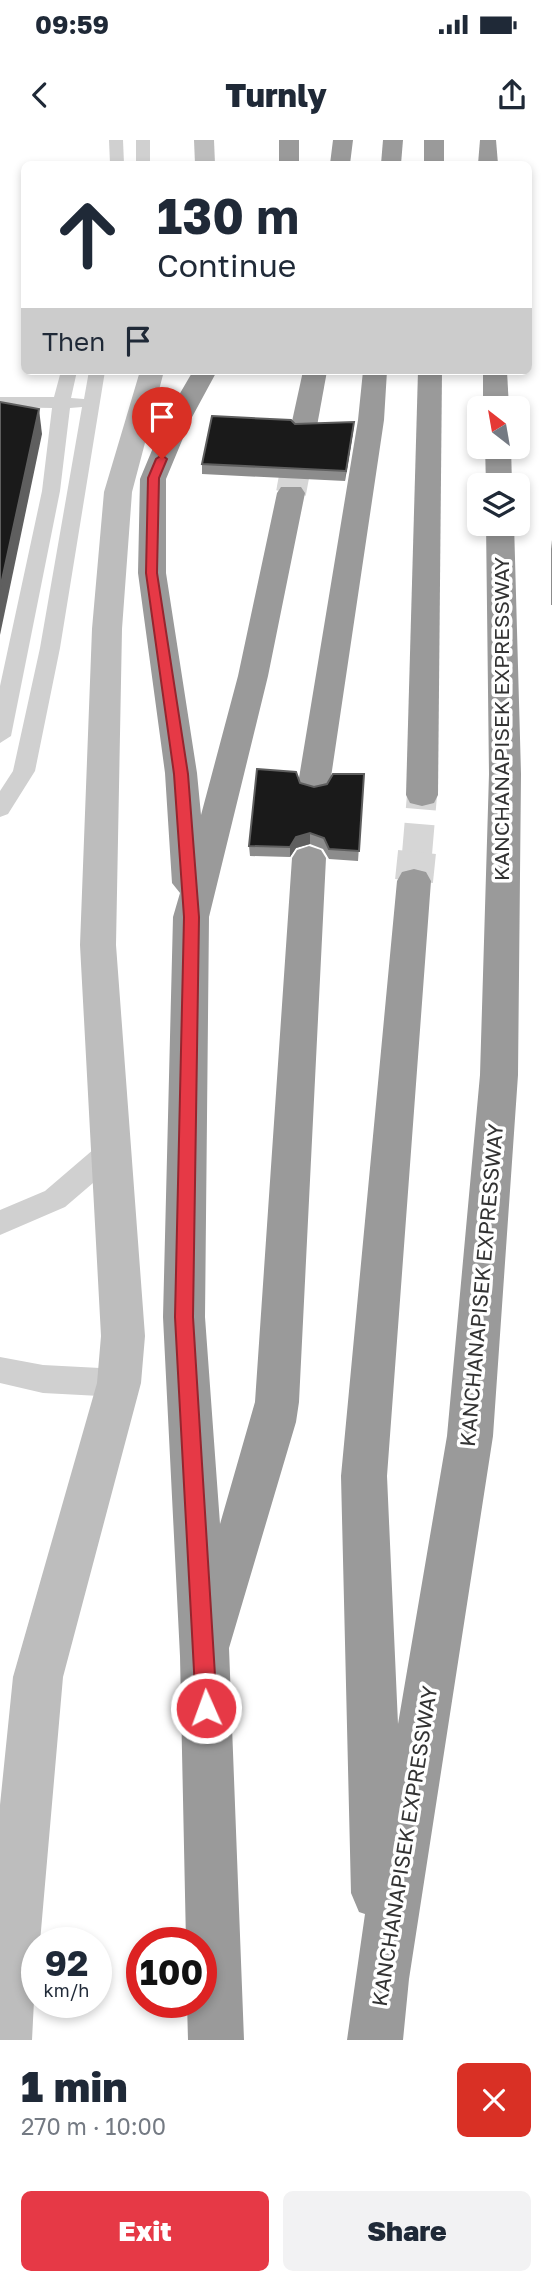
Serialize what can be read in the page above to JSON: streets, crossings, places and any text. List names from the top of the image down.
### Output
{
  "streets": {
    "highway": ["KANCHANAPISEK EXPRESSWAY"]
  },
  "north": "top left",
  "page": {
    "status": "09:59",
    "header": "Turnly",
    "turn": ["130 m", "Continue"],
    "then": "Then",
    "speed": "92 km/h",
    "limit": "100",
    "heading": ["1 min", "270 m · 10:00"],
    "buttons": ["Exit", "Share"]
  }
}
